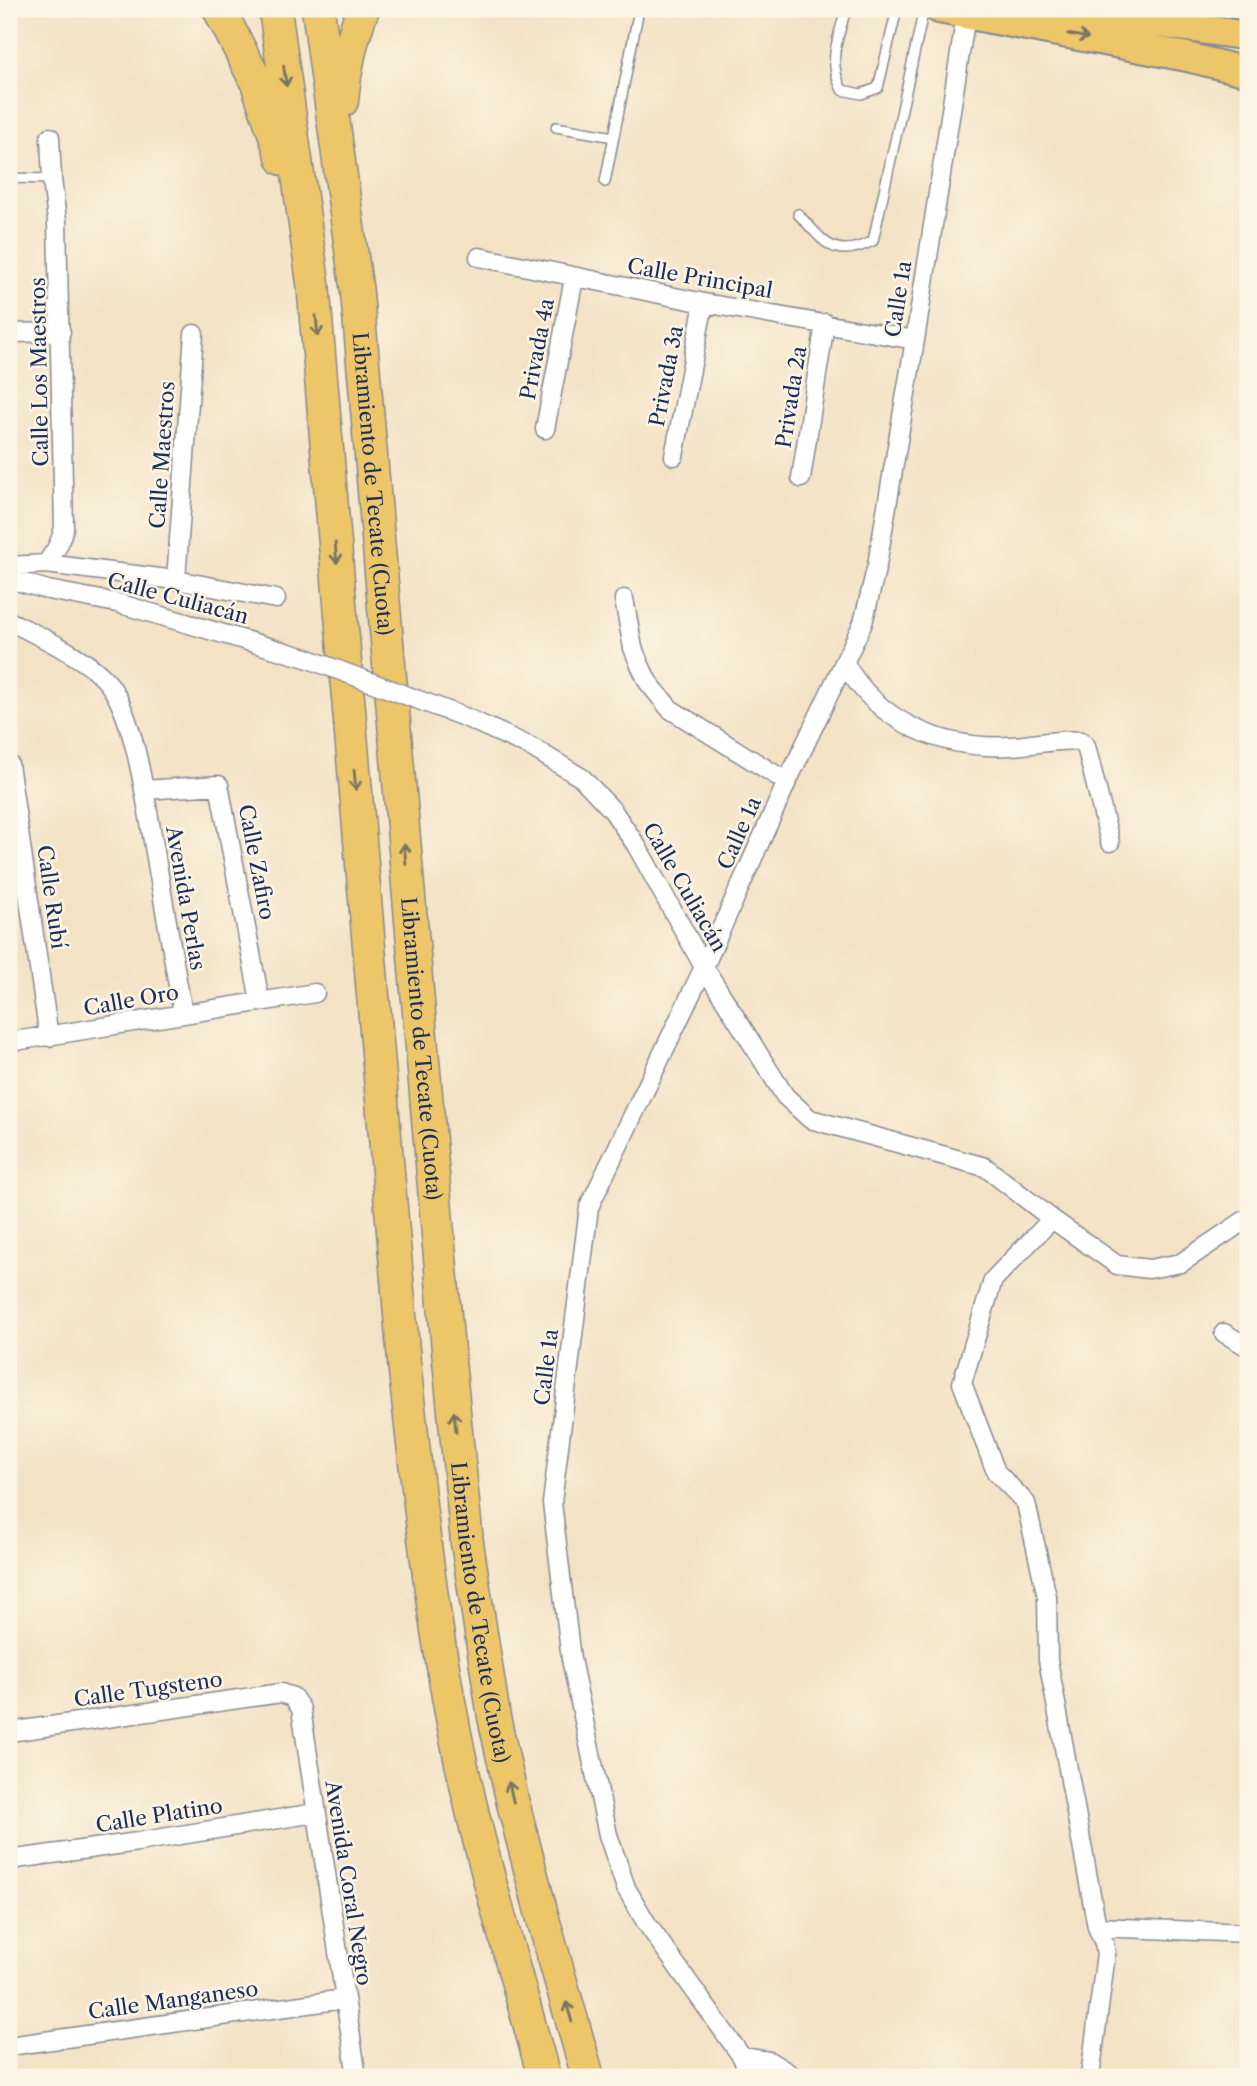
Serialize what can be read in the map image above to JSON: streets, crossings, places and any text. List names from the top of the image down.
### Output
{
  "streets": {
    "highway": ["Libramiento de Tecate (Cuota)"],
    "street": [
      "Calle Principal",
      "Calle 1a",
      "Privada 4a",
      "Calle Los Maestros",
      "Privada 3a",
      "Privada 2a",
      "Calle Maestros",
      "Calle Culiacán",
      "Calle Zafiro",
      "Calle Rubí",
      "Avenida Perlas",
      "Calle Oro",
      "Calle Tugsteno",
      "Calle Platino",
      "Avenida Coral Negro",
      "Calle Manganeso"
    ]
  },
  "crossings": [
    ["Calle Principal", "Calle 1a"],
    ["Calle Principal", "Privada 4a"],
    ["Calle Principal", "Privada 3a"],
    ["Calle Principal", "Privada 2a"],
    ["Calle 1a", "Calle Culiacán"],
    ["Calle Zafiro", "Avenida Perlas"],
    ["Calle Zafiro", "Calle Oro"],
    ["Calle Rubí", "Calle Oro"],
    ["Avenida Perlas", "Calle Oro"],
    ["Calle Tugsteno", "Avenida Coral Negro"],
    ["Calle Platino", "Avenida Coral Negro"],
    ["Avenida Coral Negro", "Calle Manganeso"]
  ]
}
